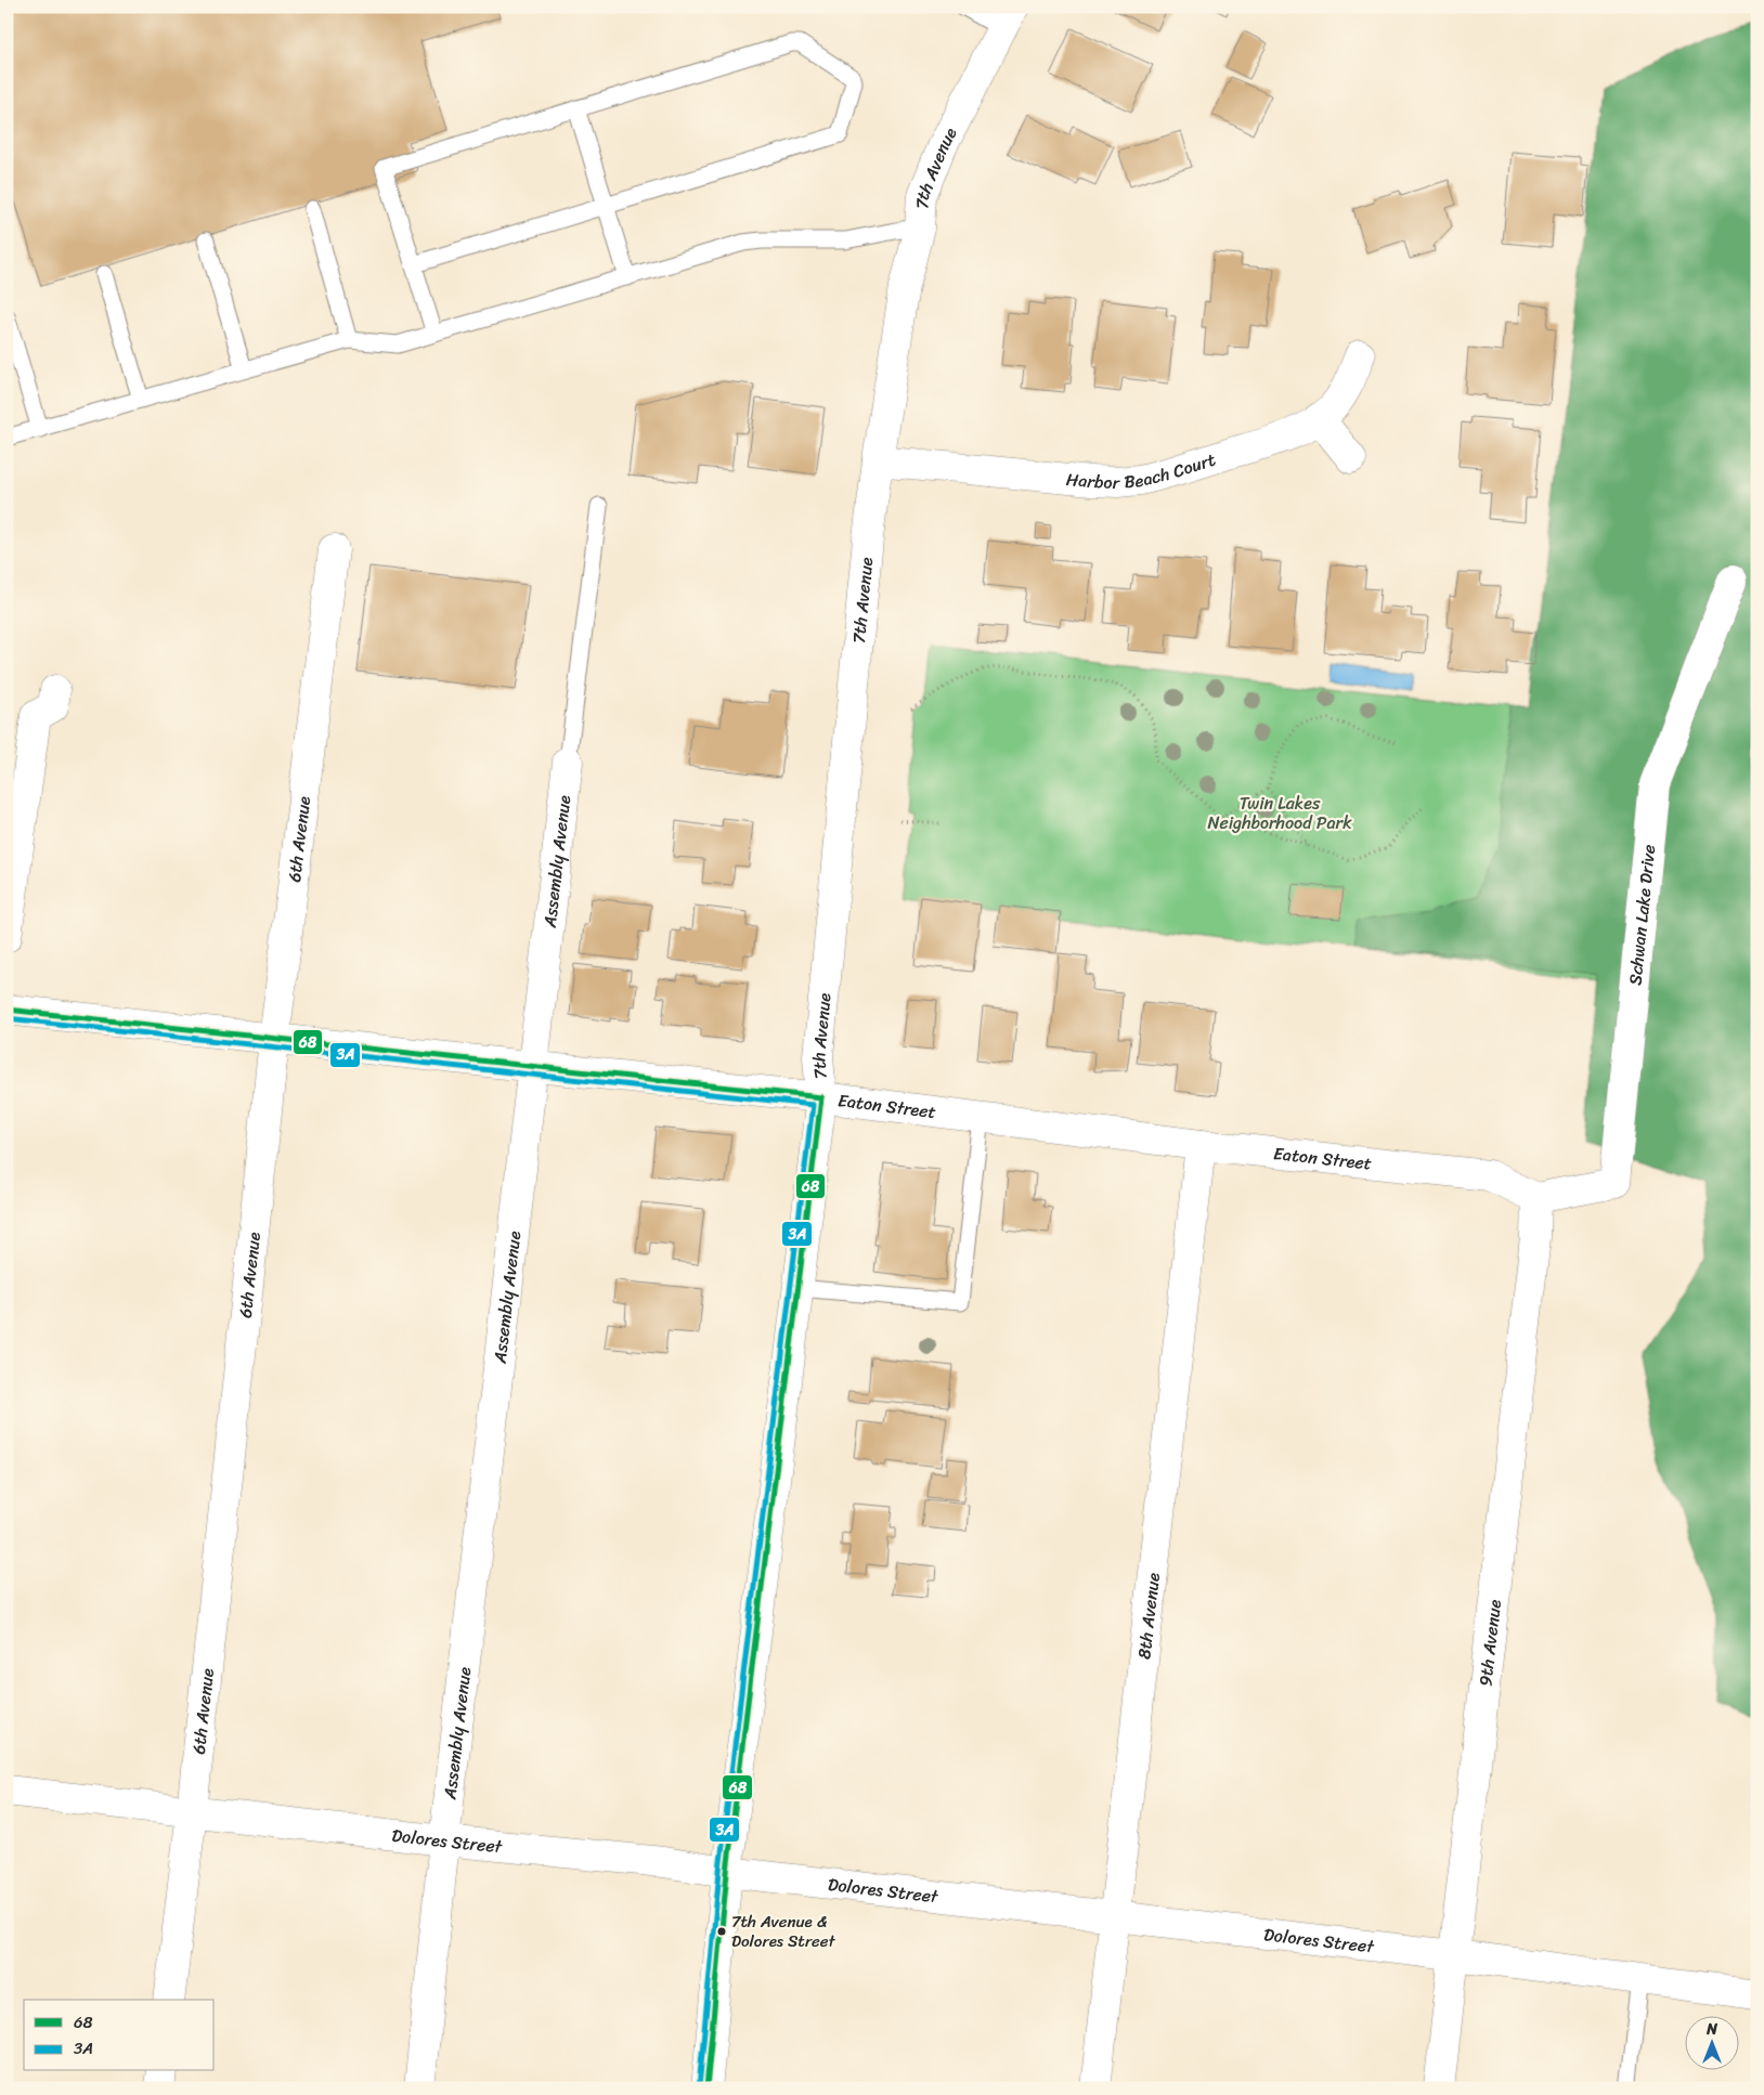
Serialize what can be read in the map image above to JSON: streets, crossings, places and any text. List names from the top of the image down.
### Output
{
  "streets": {
    "street": [
      "7th Avenue",
      "Harbor Beach Court",
      "6th Avenue",
      "Assembly Avenue",
      "Schwan Lake Drive",
      "Eaton Street",
      "8th Avenue",
      "9th Avenue",
      "Dolores Street"
    ]
  },
  "crossings": [
    ["7th Avenue", "Harbor Beach Court"],
    ["7th Avenue", "Eaton Street"],
    ["7th Avenue", "Dolores Street"],
    ["6th Avenue", "Eaton Street"],
    ["6th Avenue", "Dolores Street"],
    ["Assembly Avenue", "Eaton Street"],
    ["Assembly Avenue", "Dolores Street"],
    ["Schwan Lake Drive", "Eaton Street"],
    ["Schwan Lake Drive", "9th Avenue"],
    ["Eaton Street", "8th Avenue"],
    ["Eaton Street", "9th Avenue"],
    ["8th Avenue", "Dolores Street"],
    ["9th Avenue", "Dolores Street"]
  ],
  "parks": ["Twin Lakes Neighborhood Park"],
  "places": ["7th Avenue & Dolores Street"],
  "lines": ["transit line 68", "transit line 3A"],
  "legend": ["68", "3A"],
  "north": "top"
}
